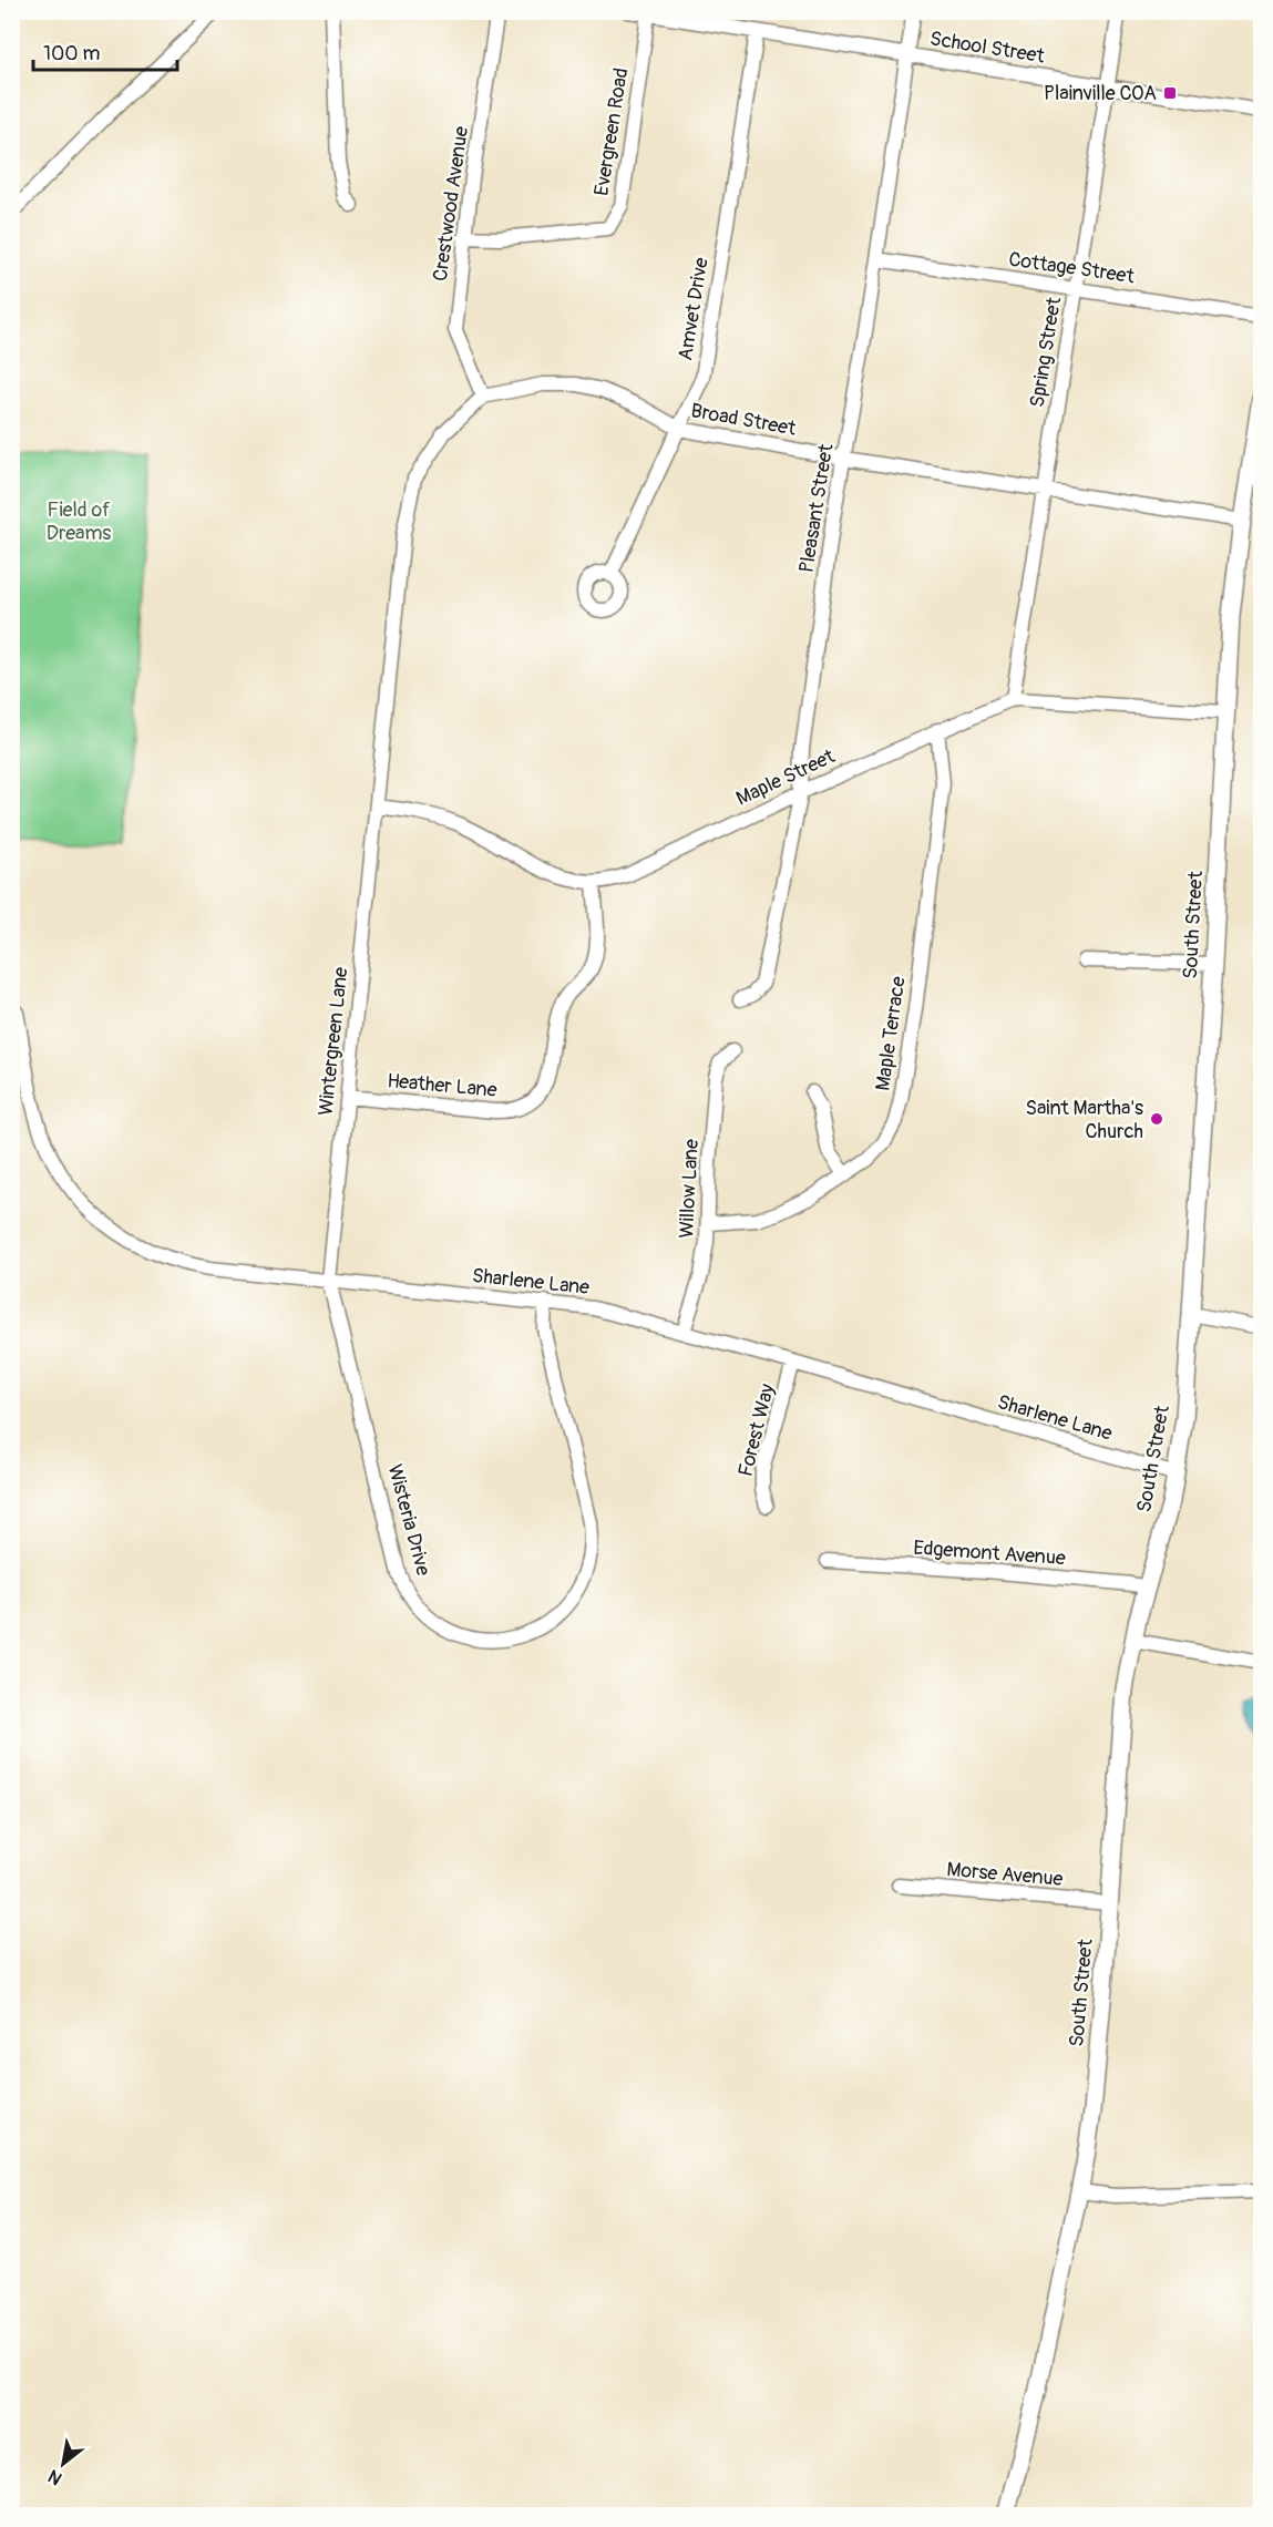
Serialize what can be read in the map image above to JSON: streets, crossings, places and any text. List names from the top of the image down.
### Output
{
  "streets": {
    "main road": ["South Street"],
    "street": [
      "School Street",
      "Evergreen Road",
      "Crestwood Avenue",
      "Cottage Street",
      "Amvet Drive",
      "Spring Street",
      "Broad Street",
      "Pleasant Street",
      "Maple Street",
      "Maple Terrace",
      "Wintergreen Lane",
      "Heather Lane",
      "Willow Lane",
      "Sharlene Lane",
      "Forest Way",
      "Wisteria Drive",
      "Edgemont Avenue",
      "Morse Avenue"
    ]
  },
  "crossings": [
    ["School Street", "Evergreen Road"],
    ["School Street", "Amvet Drive"],
    ["School Street", "Spring Street"],
    ["School Street", "Pleasant Street"],
    ["Evergreen Road", "Crestwood Avenue"],
    ["Crestwood Avenue", "Broad Street"],
    ["Cottage Street", "Spring Street"],
    ["Cottage Street", "Pleasant Street"],
    ["Amvet Drive", "Broad Street"],
    ["Spring Street", "Broad Street"],
    ["Spring Street", "Maple Street"],
    ["Broad Street", "Pleasant Street"],
    ["Broad Street", "South Street"],
    ["Pleasant Street", "Maple Street"],
    ["Maple Street", "South Street"],
    ["Maple Street", "Maple Terrace"],
    ["Maple Street", "Wintergreen Lane"],
    ["Maple Street", "Heather Lane"],
    ["South Street", "Sharlene Lane"],
    ["South Street", "Edgemont Avenue"],
    ["South Street", "Morse Avenue"],
    ["Maple Terrace", "Willow Lane"],
    ["Wintergreen Lane", "Heather Lane"],
    ["Wintergreen Lane", "Sharlene Lane"],
    ["Wintergreen Lane", "Wisteria Drive"],
    ["Willow Lane", "Sharlene Lane"],
    ["Sharlene Lane", "Forest Way"],
    ["Sharlene Lane", "Wisteria Drive"]
  ],
  "parks": ["Field of Dreams"],
  "places": {
    "transit": ["Plainville COA"],
    "other": ["Saint Martha's Church"]
  },
  "scale_bar": "100 m",
  "north": "bottom left"
}
